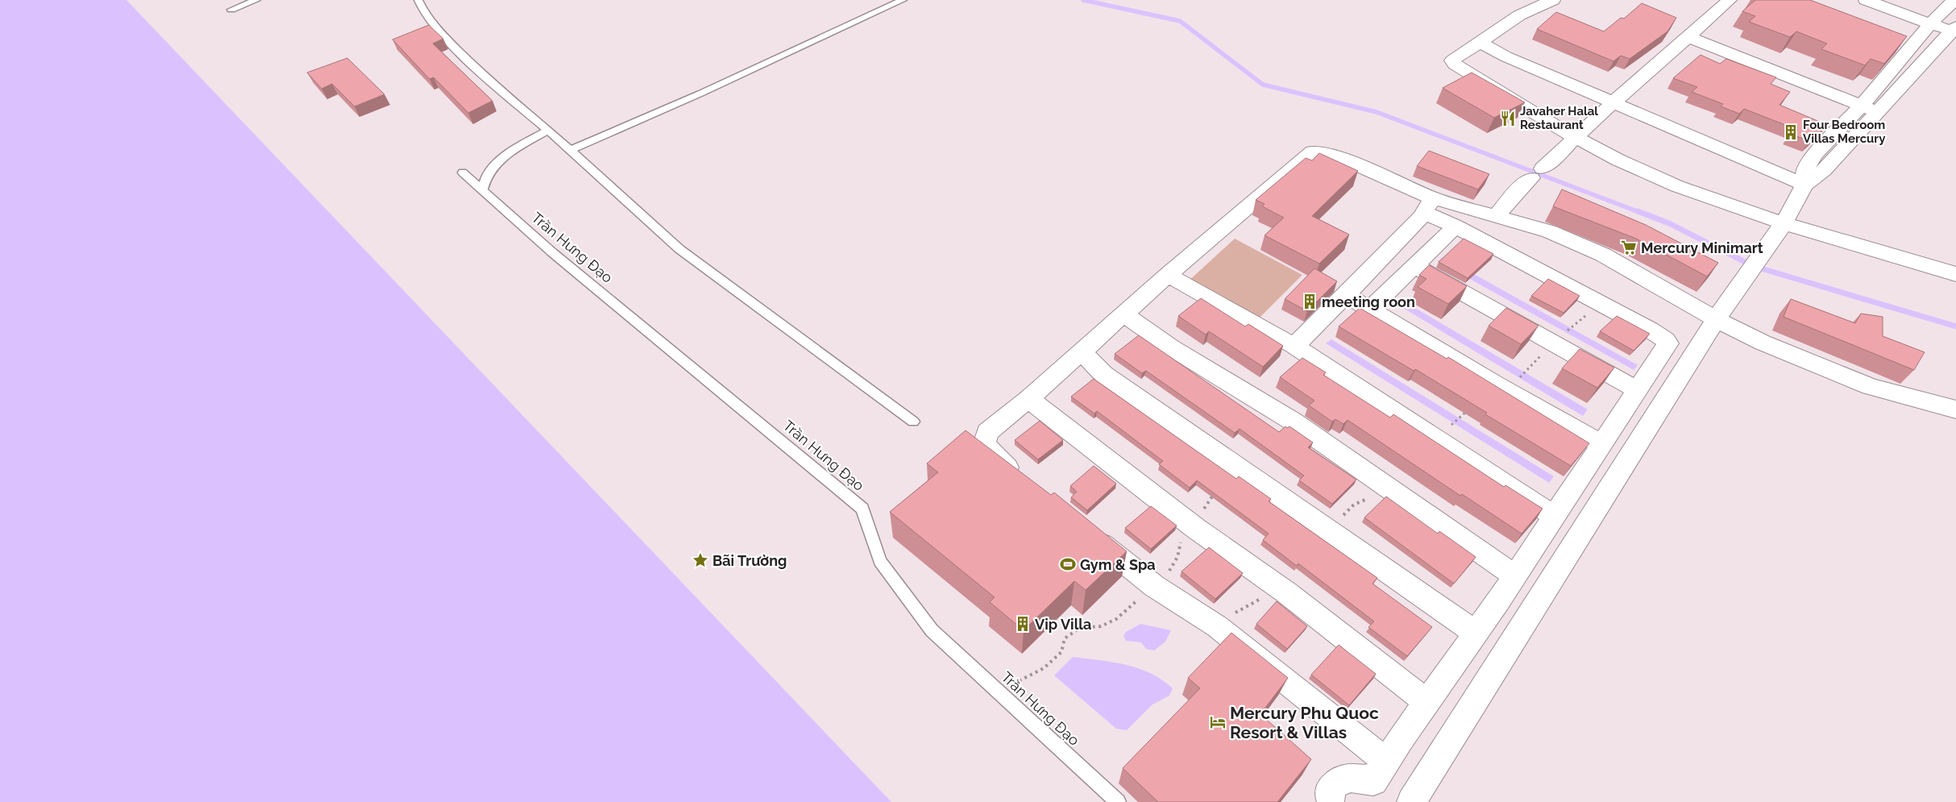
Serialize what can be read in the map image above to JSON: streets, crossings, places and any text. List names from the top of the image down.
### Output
{
  "streets": {
    "lane": ["Trần Hưng Đạo"]
  },
  "places": {
    "restaurant": ["Javaher Halal Restaurant"],
    "building": ["Four Bedroom Villas Mercury", "meeting roon", "Vip Villa"],
    "supermarket": ["Mercury Minimart"],
    "place": ["Bãi Trường"],
    "sports": ["Gym & Spa"],
    "hotel": ["Mercury Phu Quoc Resort & Villas"]
  }
}
